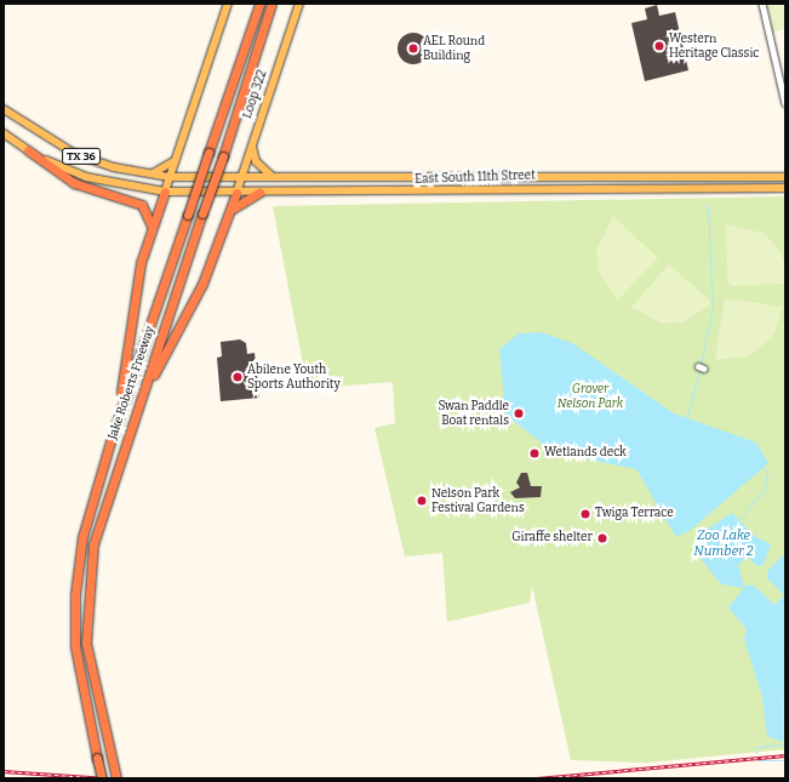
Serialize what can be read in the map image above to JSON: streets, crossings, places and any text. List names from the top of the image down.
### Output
{
  "streets": {
    "highway": ["Jake Roberts Freeway"],
    "main road": ["Loop 322", "TX 36", "East South 11th Street"]
  },
  "crossings": [
    ["Loop 322", "East South 11th Street"],
    ["TX 36", "East South 11th Street"]
  ],
  "water": ["Zoo Lake Number 2"],
  "parks": ["Grover Nelson Park"],
  "places": [
    "Western Heritage Classic",
    "AEL Round Building",
    "Abilene Youth Sports Authority",
    "Swan Paddle Boat rentals",
    "Wetlands deck",
    "Nelson Park Festival Gardens",
    "Twiga Terrace",
    "Giraffe shelter"
  ]
}
